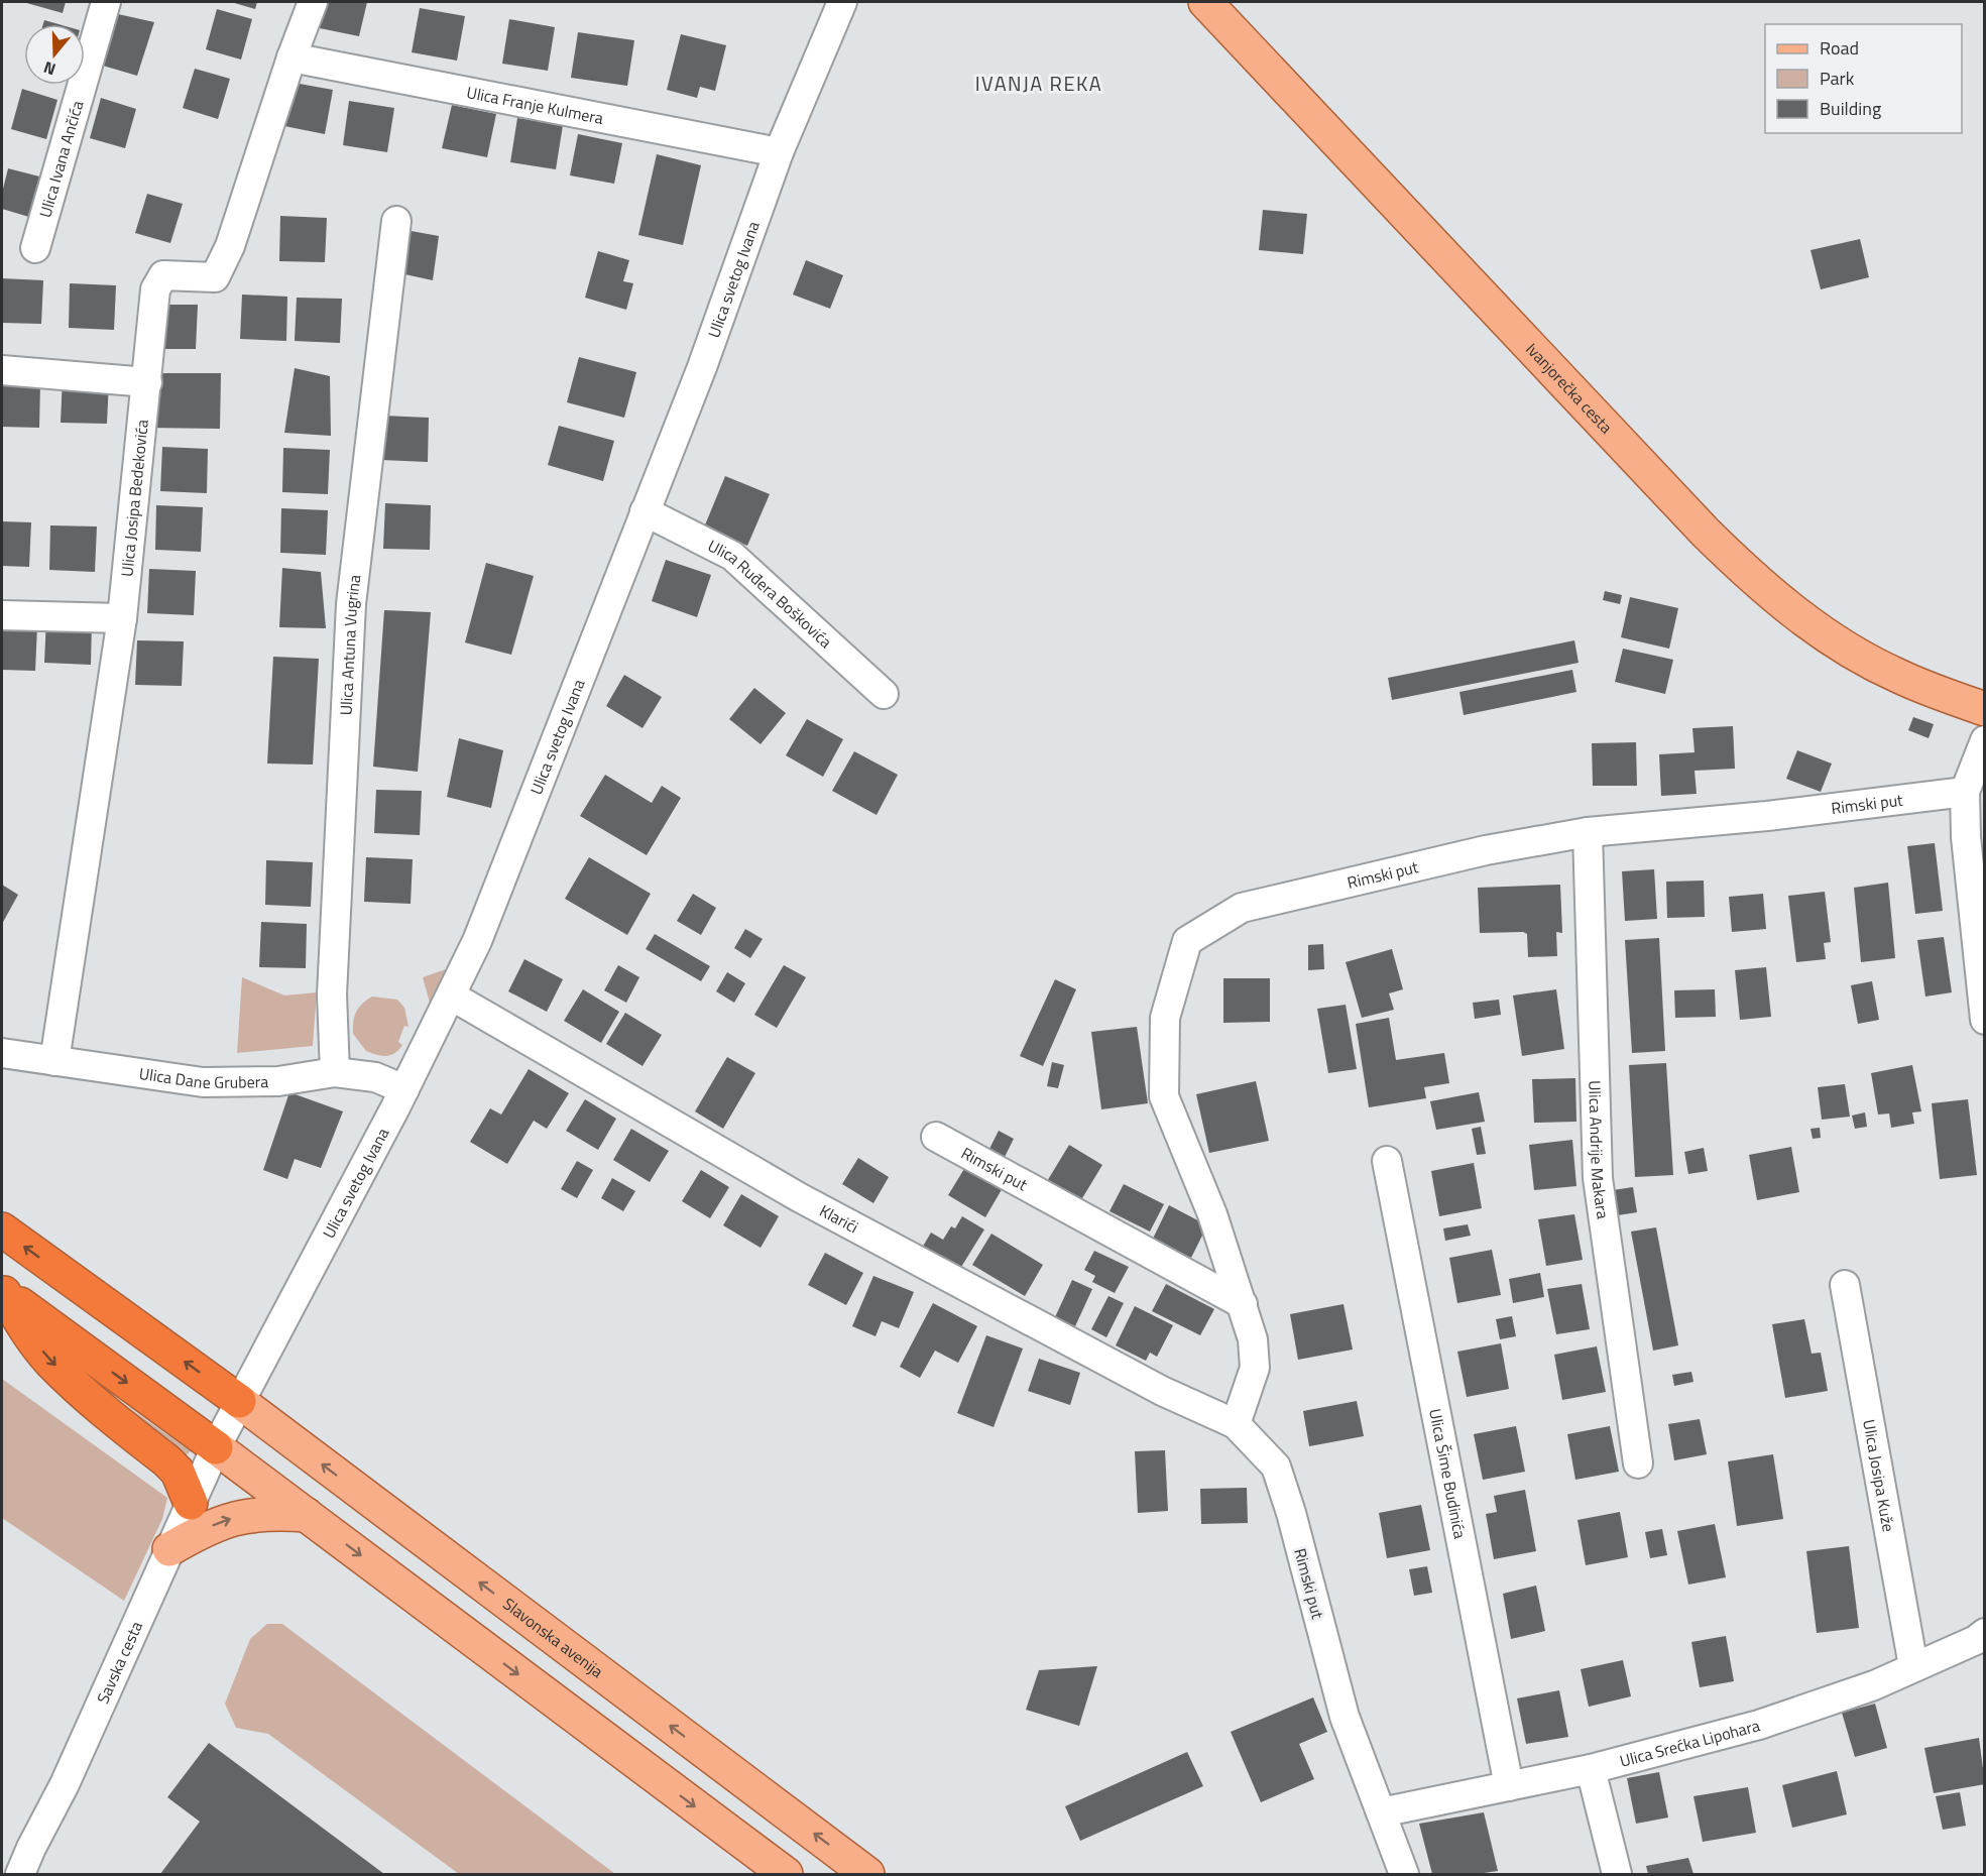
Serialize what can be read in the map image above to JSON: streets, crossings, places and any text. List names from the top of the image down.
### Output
{
  "streets": {
    "main road": ["Ivanjorečka cesta", "Slavonska avenija"],
    "street": [
      "Ulica Franje Kulmera",
      "Ulica Ivana Ančića",
      "Ulica svetog Ivana",
      "Ulica Josipa Bedekovića",
      "Ulica Ruđera Boškovića",
      "Ulica Antuna Vugrina",
      "Rimski put",
      "Ulica Dane Grubera",
      "Ulica Andrije Makara",
      "Klarići",
      "Ulica Šime Budinića",
      "Ulica Josipa Kuže",
      "Savska cesta",
      "Ulica Srećka Lipohara"
    ]
  },
  "crossings": [
    ["Ulica Franje Kulmera", "Ulica svetog Ivana"],
    ["Ulica Franje Kulmera", "Ulica Josipa Bedekovića"],
    ["Ulica svetog Ivana", "Ulica Ruđera Boškovića"],
    ["Ulica svetog Ivana", "Ulica Dane Grubera"],
    ["Ulica svetog Ivana", "Klarići"],
    ["Ulica svetog Ivana", "Slavonska avenija"],
    ["Ulica svetog Ivana", "Savska cesta"],
    ["Ulica Josipa Bedekovića", "Ulica Dane Grubera"],
    ["Ulica Antuna Vugrina", "Ulica Dane Grubera"],
    ["Rimski put", "Ulica Andrije Makara"],
    ["Rimski put", "Klarići"],
    ["Rimski put", "Ulica Srećka Lipohara"],
    ["Ulica Šime Budinića", "Ulica Srećka Lipohara"],
    ["Ulica Josipa Kuže", "Ulica Srećka Lipohara"]
  ],
  "districts": ["IVANJA REKA"],
  "legend": ["Road", "Park", "Building"],
  "north": "bottom"
}
